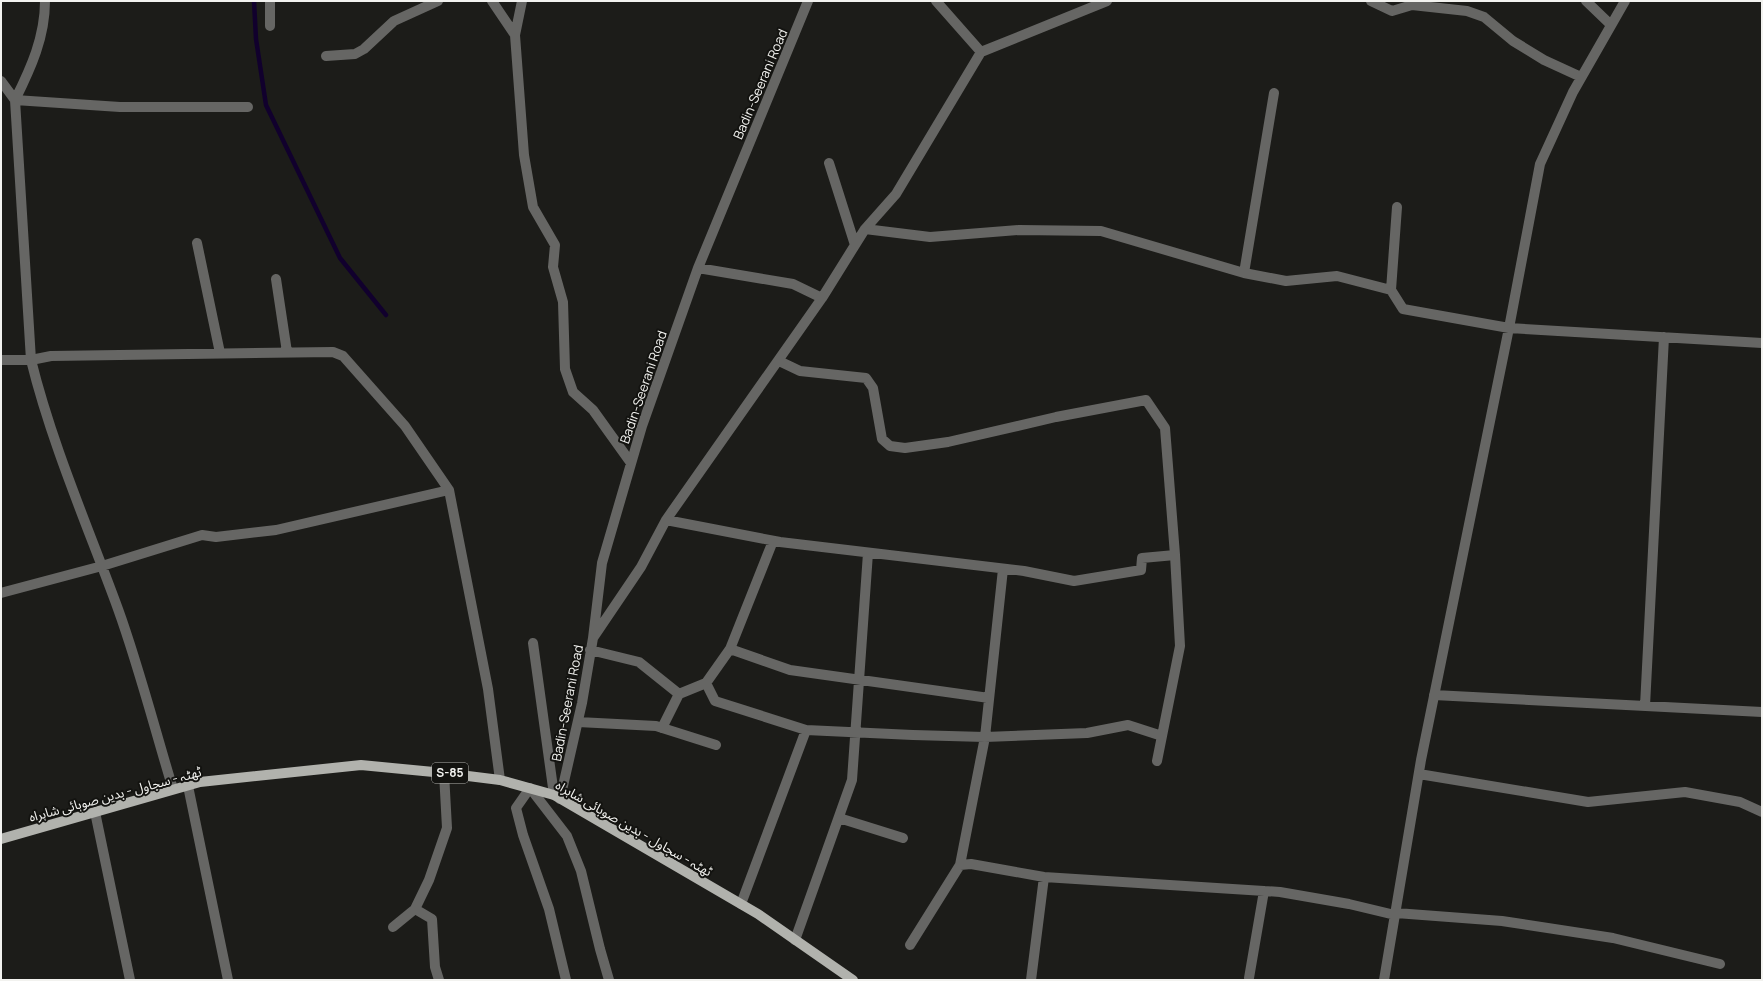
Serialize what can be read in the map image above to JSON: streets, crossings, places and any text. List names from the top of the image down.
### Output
{
  "streets": {
    "main road": ["S-85", "ٹھٹہ - سجاول - بدین صوبائی شاہراہ"],
    "street": ["Badin-Seerani Road"]
  },
  "crossings": [
    ["Badin-Seerani Road", "ٹھٹہ - سجاول - بدین صوبائی شاہراہ"]
  ]
}
